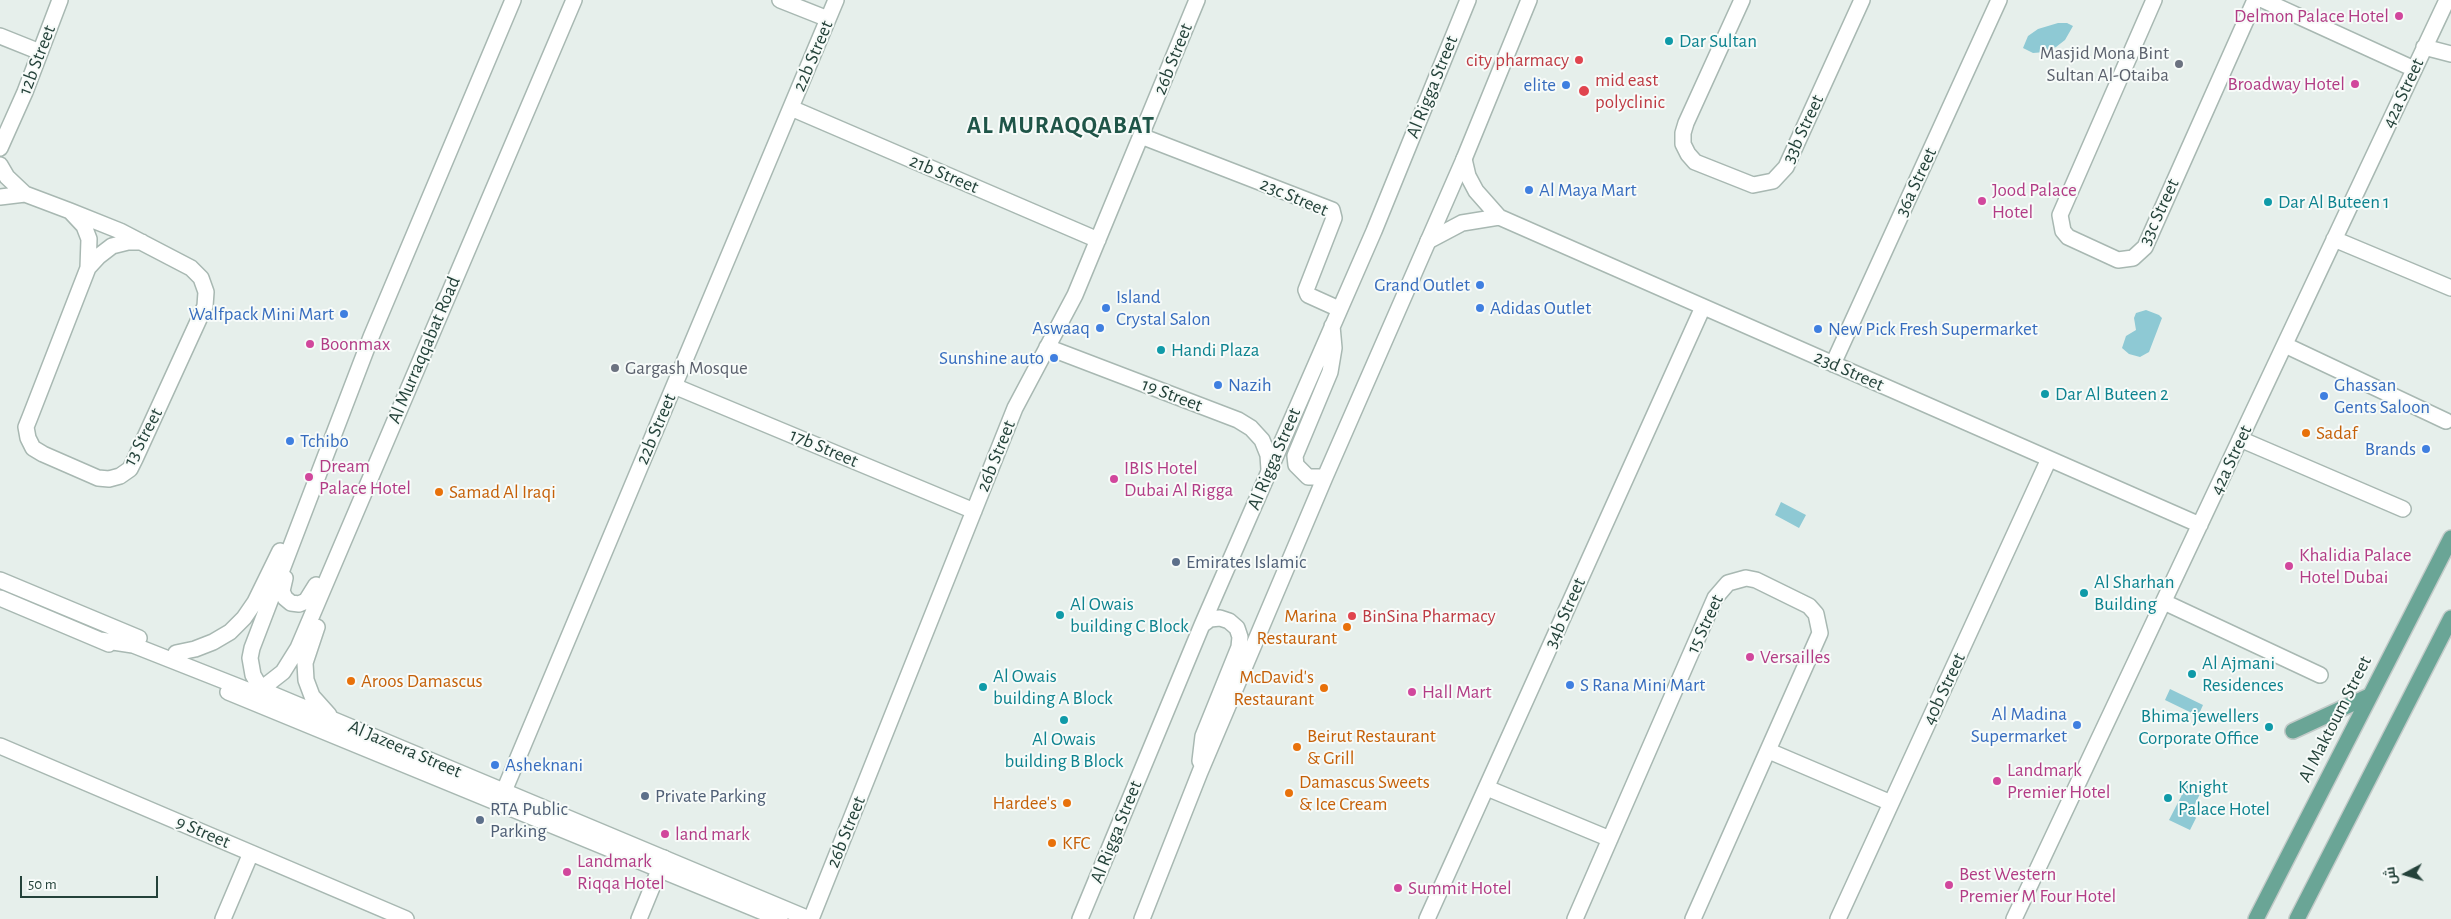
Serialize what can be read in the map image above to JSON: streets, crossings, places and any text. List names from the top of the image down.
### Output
{
  "streets": {
    "main road": ["Al Maktoum Street"],
    "street": [
      "22b Street",
      "26b Street",
      "12b Street",
      "Al Rigga Street",
      "42a Street",
      "33b Street",
      "21b Street",
      "36a Street",
      "23c Street",
      "33c Street",
      "Al Murraqqabat Road",
      "23d Street",
      "19 Street",
      "13 Street",
      "17b Street",
      "34b Street",
      "15 Street",
      "40b Street",
      "Al Jazeera Street",
      "9 Street"
    ]
  },
  "crossings": [
    ["22b Street", "21b Street"],
    ["22b Street", "17b Street"],
    ["22b Street", "Al Jazeera Street"],
    ["26b Street", "21b Street"],
    ["26b Street", "23c Street"],
    ["26b Street", "19 Street"],
    ["26b Street", "17b Street"],
    ["26b Street", "Al Jazeera Street"],
    ["Al Rigga Street", "23c Street"],
    ["Al Rigga Street", "19 Street"],
    ["42a Street", "23d Street"],
    ["36a Street", "23d Street"],
    ["Al Murraqqabat Road", "Al Jazeera Street"],
    ["23d Street", "34b Street"],
    ["23d Street", "40b Street"]
  ],
  "districts": ["AL MURAQQABAT"],
  "places": [
    "Delmon Palace Hotel",
    "Dar Sultan",
    "city pharmacy",
    "Masjid Mona Bint Sultan Al-Otaiba",
    "Broadway Hotel",
    "elite",
    "mid east polyclinic",
    "Al Maya Mart",
    "Jood Palace Hotel",
    "Dar Al Buteen 1",
    "Grand Outlet",
    "Island Crystal Salon",
    "Adidas Outlet",
    "Walfpack Mini Mart",
    "Aswaaq",
    "New Pick Fresh Supermarket",
    "Boonmax",
    "Handi Plaza",
    "Sunshine auto",
    "Gargash Mosque",
    "Nazih",
    "Dar Al Buteen 2",
    "Ghassan Gents Saloon",
    "Sadaf",
    "Tchibo",
    "Brands",
    "Dream Palace Hotel",
    "IBIS Hotel Dubai Al Rigga",
    "Samad Al Iraqi",
    "Emirates Islamic",
    "Khalidia Palace Hotel Dubai",
    "Al Sharhan Building",
    "Al Owais building C Block",
    "BinSina Pharmacy",
    "Marina Restaurant",
    "Versailles",
    "Al Ajmani Residences",
    "Aroos Damascus",
    "S Rana Mini Mart",
    "Al Owais building A Block",
    "McDavid's Restaurant",
    "Hall Mart",
    "Al Owais building B Block",
    "Al Madina Supermarket",
    "Bhima jewellers Corporate Office",
    "Beirut Restaurant & Grill",
    "Asheknani",
    "Landmark Premier Hotel",
    "Damascus Sweets & Ice Cream",
    "Private Parking",
    "Knight Palace Hotel",
    "Hardee's",
    "RTA Public Parking",
    "land mark",
    "KFC",
    "Landmark Riqqa Hotel",
    "Best Western Premier M Four Hotel",
    "Summit Hotel"
  ],
  "scale_bar": "50 m",
  "north": "left"
}
